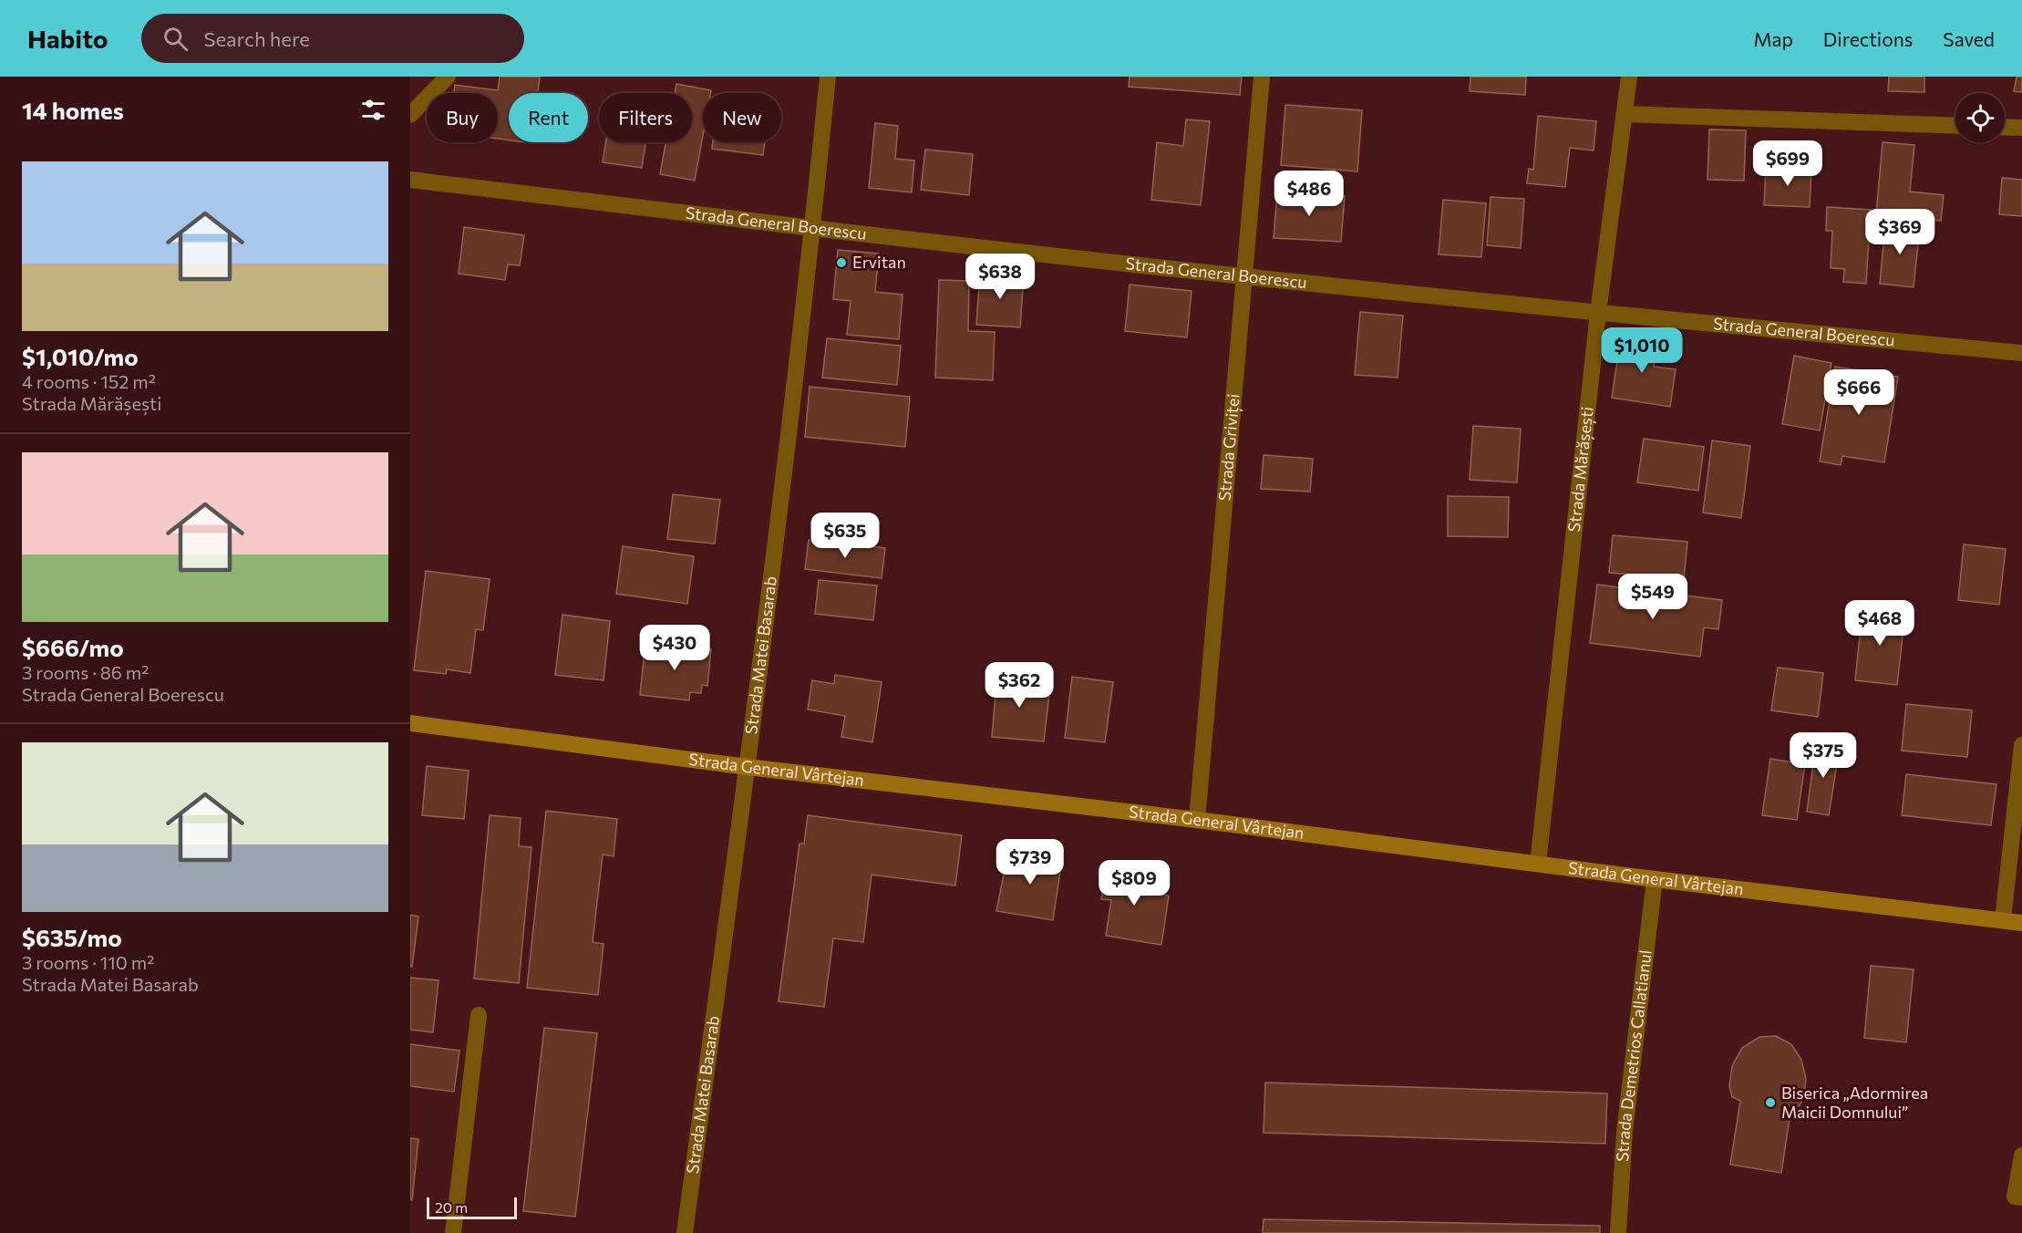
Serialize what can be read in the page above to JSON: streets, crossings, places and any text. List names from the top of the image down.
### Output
{
  "streets": {
    "street": [
      "Strada General Boerescu",
      "Strada Griviței",
      "Strada Mărășești",
      "Strada Matei Basarab",
      "Strada General Vârtejan",
      "Strada Demetrios Callatianul"
    ]
  },
  "crossings": [
    ["Strada General Boerescu", "Strada Griviței"],
    ["Strada General Boerescu", "Strada Mărășești"],
    ["Strada General Boerescu", "Strada Matei Basarab"],
    ["Strada Griviței", "Strada General Vârtejan"],
    ["Strada Mărășești", "Strada General Vârtejan"],
    ["Strada Matei Basarab", "Strada General Vârtejan"],
    ["Strada General Vârtejan", "Strada Demetrios Callatianul"]
  ],
  "places": ["Ervitan", "Biserica „Adormirea Maicii Domnului”"],
  "scale_bar": "20 m",
  "page": {
    "header": "Habito",
    "search": "Search here",
    "nav": ["Map", "Directions", "Saved"],
    "heading": "14 homes",
    "chip": [
      "Buy",
      "Rent",
      "Filters",
      "New"
    ],
    "price": [
      "$699",
      "$486",
      "$369",
      "$638",
      "$1,010",
      "$666",
      "$635",
      "$549",
      "$468",
      "$430",
      "$362",
      "$375",
      "$739",
      "$809"
    ],
    "list": [
      {
        "name": "$1,010/mo",
        "note": "4 rooms · 152 m² · Strada Mărășești"
      },
      {
        "name": "$666/mo",
        "note": "3 rooms · 86 m² · Strada General Boerescu"
      },
      {
        "name": "$635/mo",
        "note": "3 rooms · 110 m² · Strada Matei Basarab"
      }
    ],
    "scale": "20 m"
  }
}
